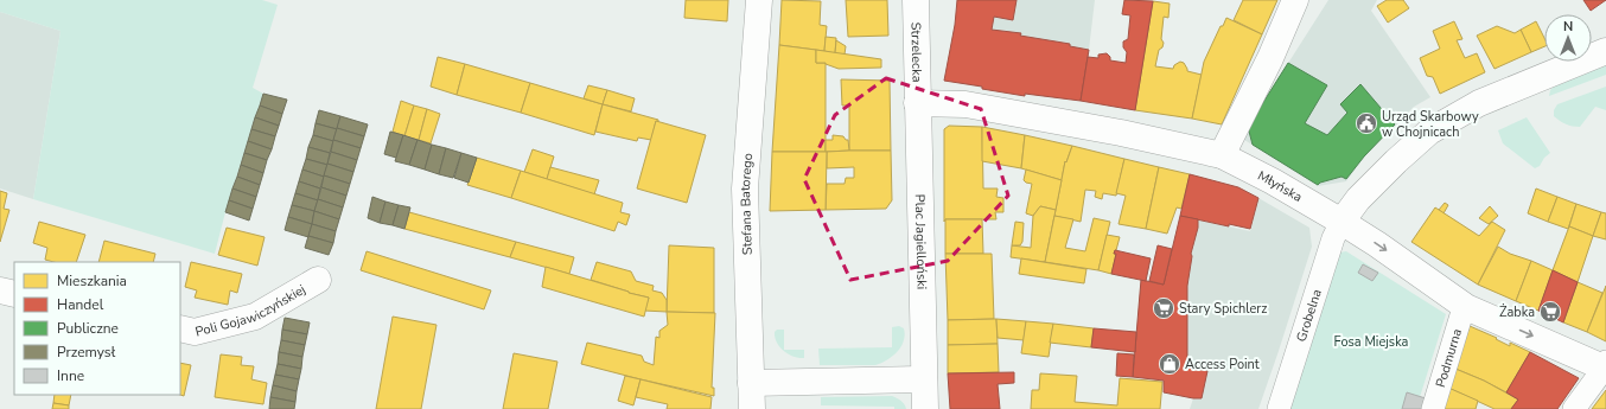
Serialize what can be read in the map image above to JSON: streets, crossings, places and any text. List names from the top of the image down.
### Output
{
  "streets": {
    "street": [
      "Strzelecka",
      "Młyńska",
      "Stefana Batorego",
      "Plac Jagielloński",
      "Poli Gojawiczyńskiej",
      "Grobelna",
      "Podmurna"
    ]
  },
  "crossings": [
    ["Strzelecka", "Młyńska"],
    ["Strzelecka", "Plac Jagielloński"],
    ["Młyńska", "Plac Jagielloński"],
    ["Młyńska", "Grobelna"],
    ["Młyńska", "Podmurna"]
  ],
  "one_way": ["Młyńska"],
  "parks": ["Fosa Miejska"],
  "places": {
    "public building": ["Urząd Skarbowy w Chojnicach"],
    "supermarket": ["Stary Spichlerz", "Żabka"],
    "shop": ["Access Point"]
  },
  "legend": [
    "Mieszkania",
    "Handel",
    "Publiczne",
    "Przemysł",
    "Inne"
  ],
  "north": "top"
}
